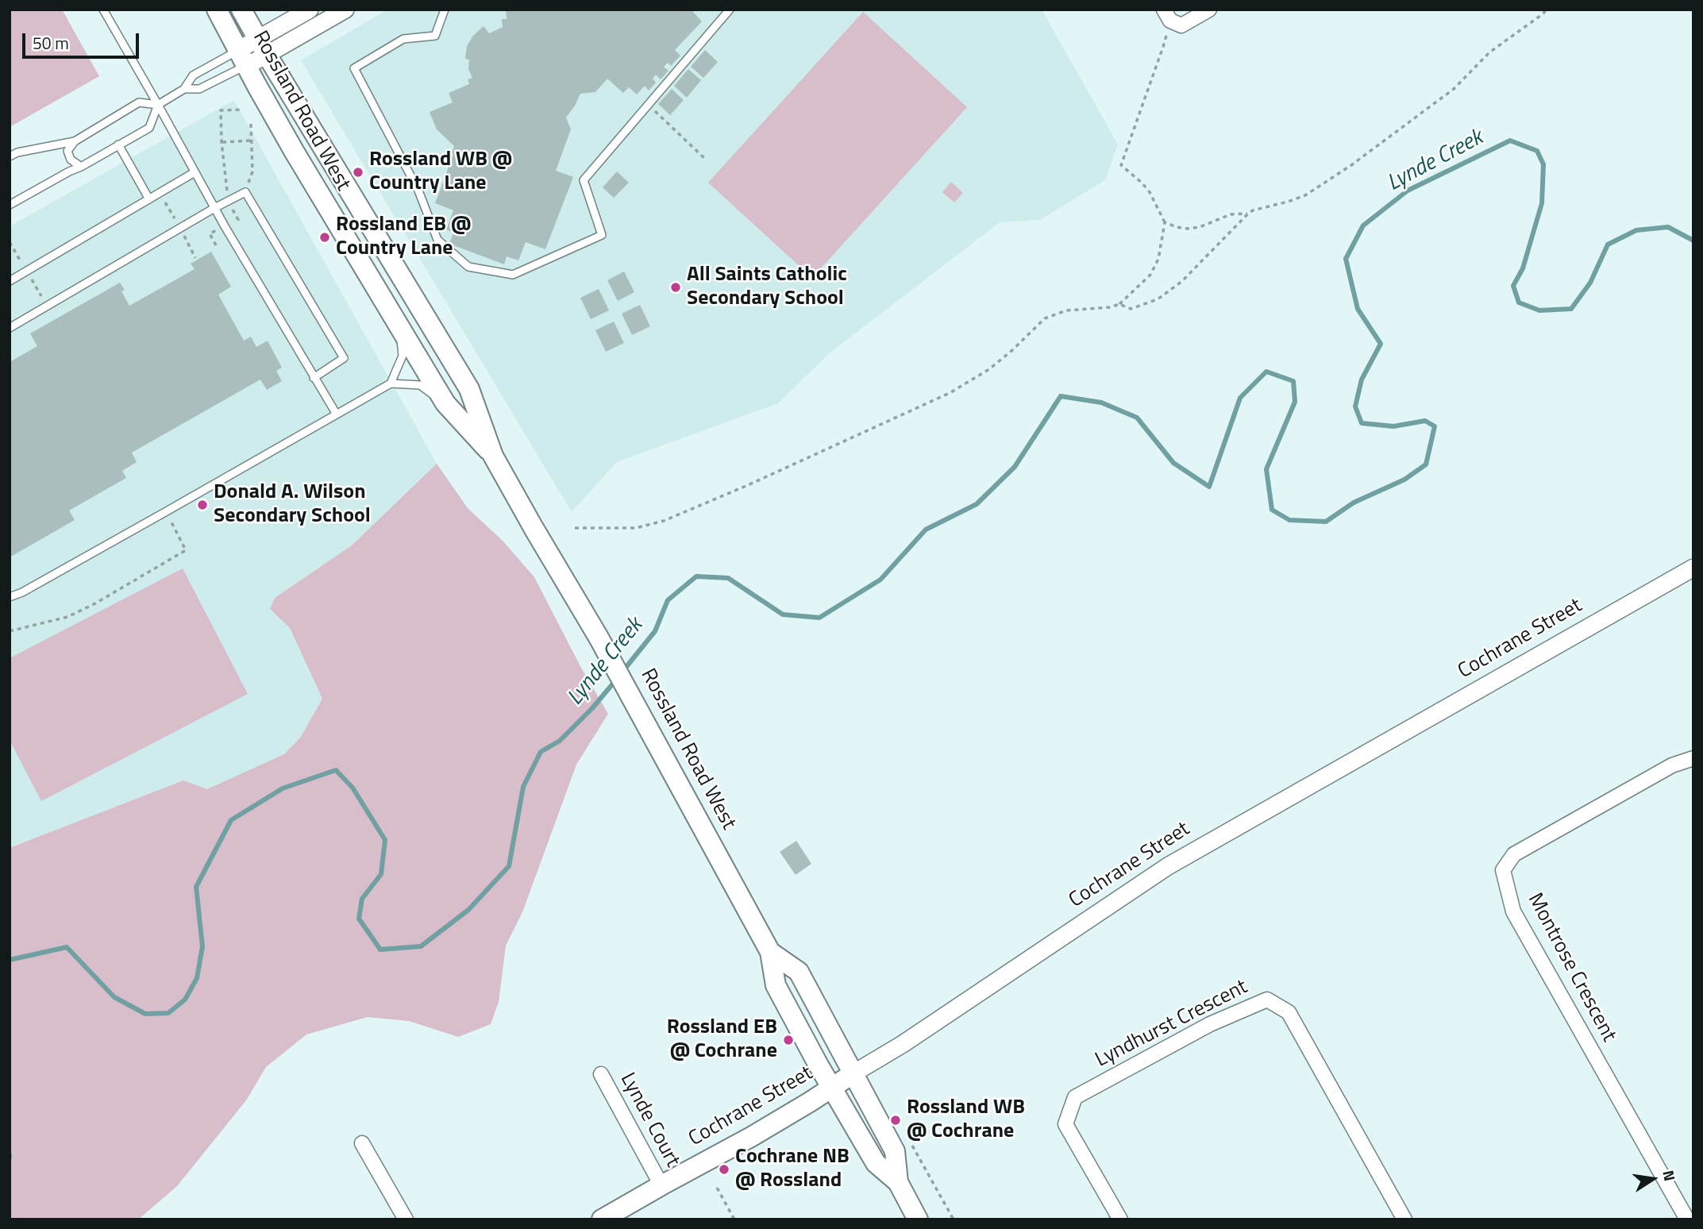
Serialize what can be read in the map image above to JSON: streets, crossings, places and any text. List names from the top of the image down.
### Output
{
  "streets": {
    "main road": ["Rossland Road West", "Cochrane Street"],
    "street": ["Montrose Crescent", "Lyndhurst Crescent", "Lynde Court"]
  },
  "crossings": [
    ["Rossland Road West", "Cochrane Street"],
    ["Cochrane Street", "Lynde Court"]
  ],
  "water": ["Lynde Creek"],
  "places": [
    "Rossland WB @ Country Lane",
    "Rossland EB @ Country Lane",
    "All Saints Catholic Secondary School",
    "Donald A. Wilson Secondary School",
    "Rossland EB @ Cochrane",
    "Rossland WB @ Cochrane",
    "Cochrane NB @ Rossland"
  ],
  "scale_bar": "50 m",
  "north": "right"
}
